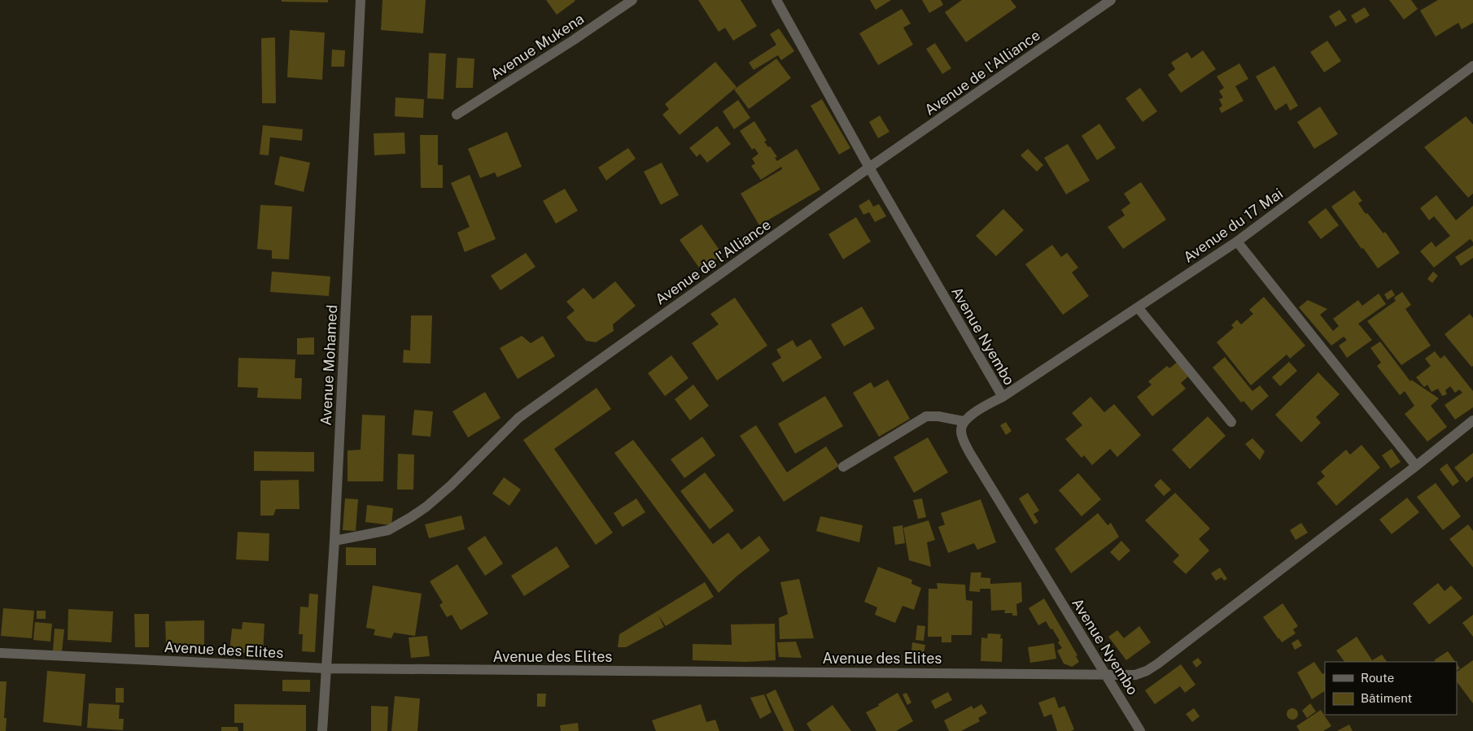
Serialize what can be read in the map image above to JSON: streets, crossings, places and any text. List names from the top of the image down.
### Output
{
  "streets": {
    "street": [
      "Avenue Mukena",
      "Avenue de l'Alliance",
      "Avenue du 17 Mai",
      "Avenue Nyembo",
      "Avenue Mohamed",
      "Avenue des Elites"
    ]
  },
  "crossings": [
    ["Avenue de l'Alliance", "Avenue Nyembo"],
    ["Avenue de l'Alliance", "Avenue Mohamed"],
    ["Avenue du 17 Mai", "Avenue Nyembo"],
    ["Avenue Nyembo", "Avenue des Elites"],
    ["Avenue Mohamed", "Avenue des Elites"]
  ],
  "legend": ["Route", "Bâtiment"]
}
